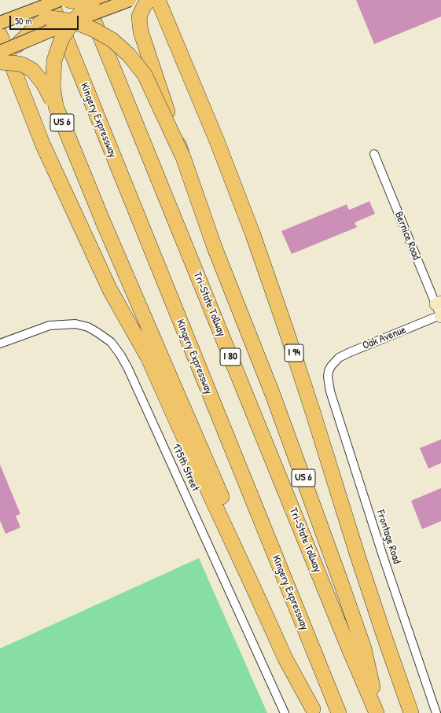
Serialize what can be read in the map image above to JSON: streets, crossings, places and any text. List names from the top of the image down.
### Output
{
  "streets": {
    "highway": [
      "Kingery Expressway",
      "US 6",
      "Tri-State Tollway",
      "I 94",
      "I 80"
    ],
    "street": [
      "Bernice Road",
      "Oak Avenue",
      "175th Street",
      "Frontage Road"
    ]
  },
  "crossings": [
    ["US 6", "Tri-State Tollway"],
    ["Bernice Road", "Oak Avenue"],
    ["Oak Avenue", "Frontage Road"]
  ],
  "scale_bar": "50 m"
}
